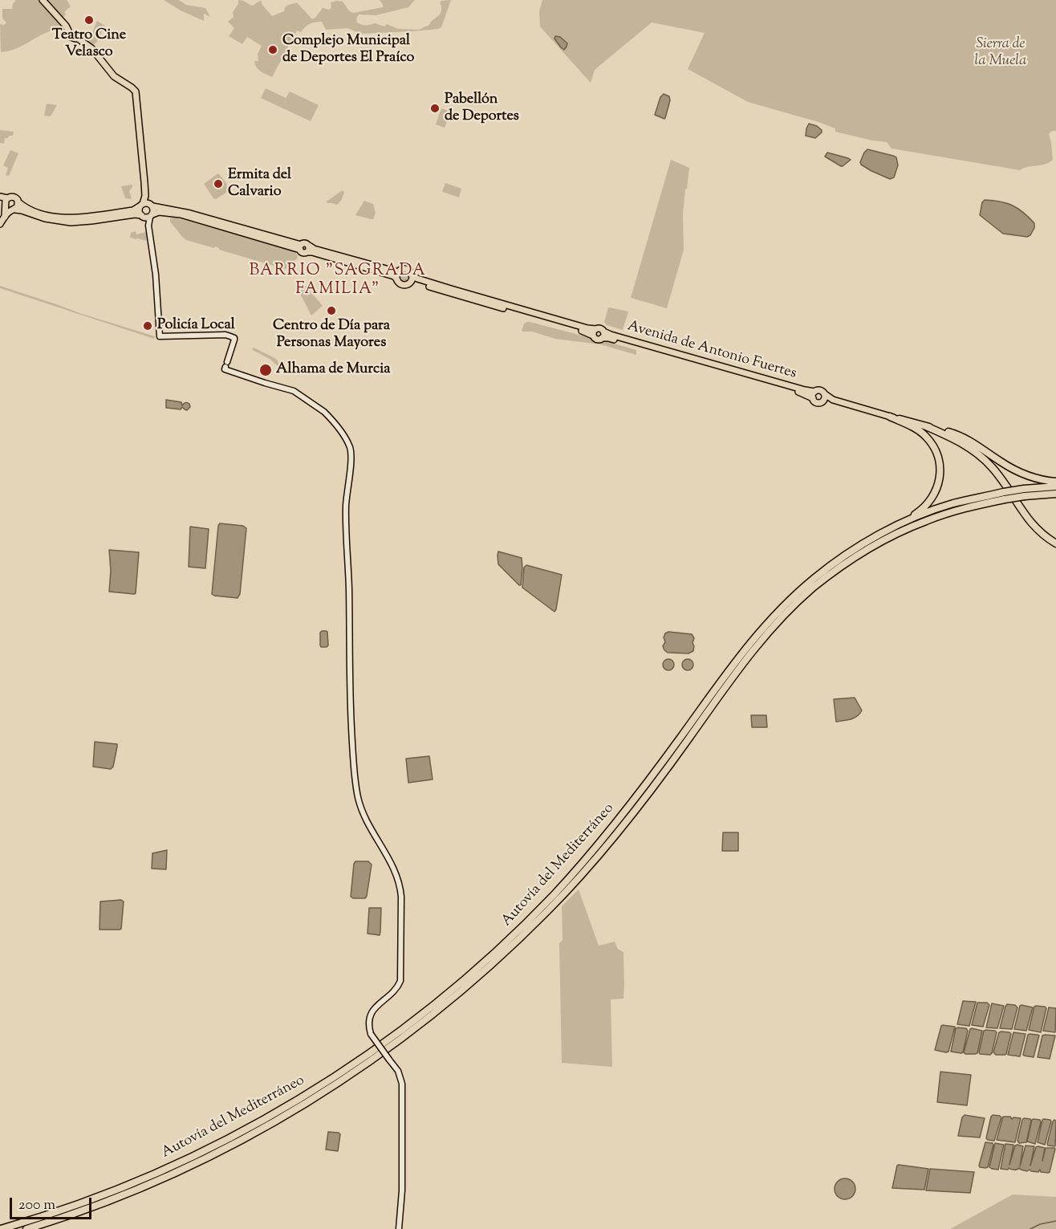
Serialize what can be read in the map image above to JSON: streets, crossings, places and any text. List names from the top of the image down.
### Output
{
  "streets": {
    "highway": ["Autovía del Mediterráneo"],
    "main road": ["Avenida de Antonio Fuertes"]
  },
  "districts": ["BARRIO \"SAGRADA FAMILIA\""],
  "parks": ["Sierra de la Muela"],
  "places": [
    "Teatro Cine Velasco",
    "Complejo Municipal de Deportes El Praíco",
    "Pabellón de Deportes",
    "Ermita del Calvario",
    "Centro de Día para Personas Mayores",
    "Policía Local",
    "Alhama de Murcia"
  ],
  "scale_bar": "200 m"
}
